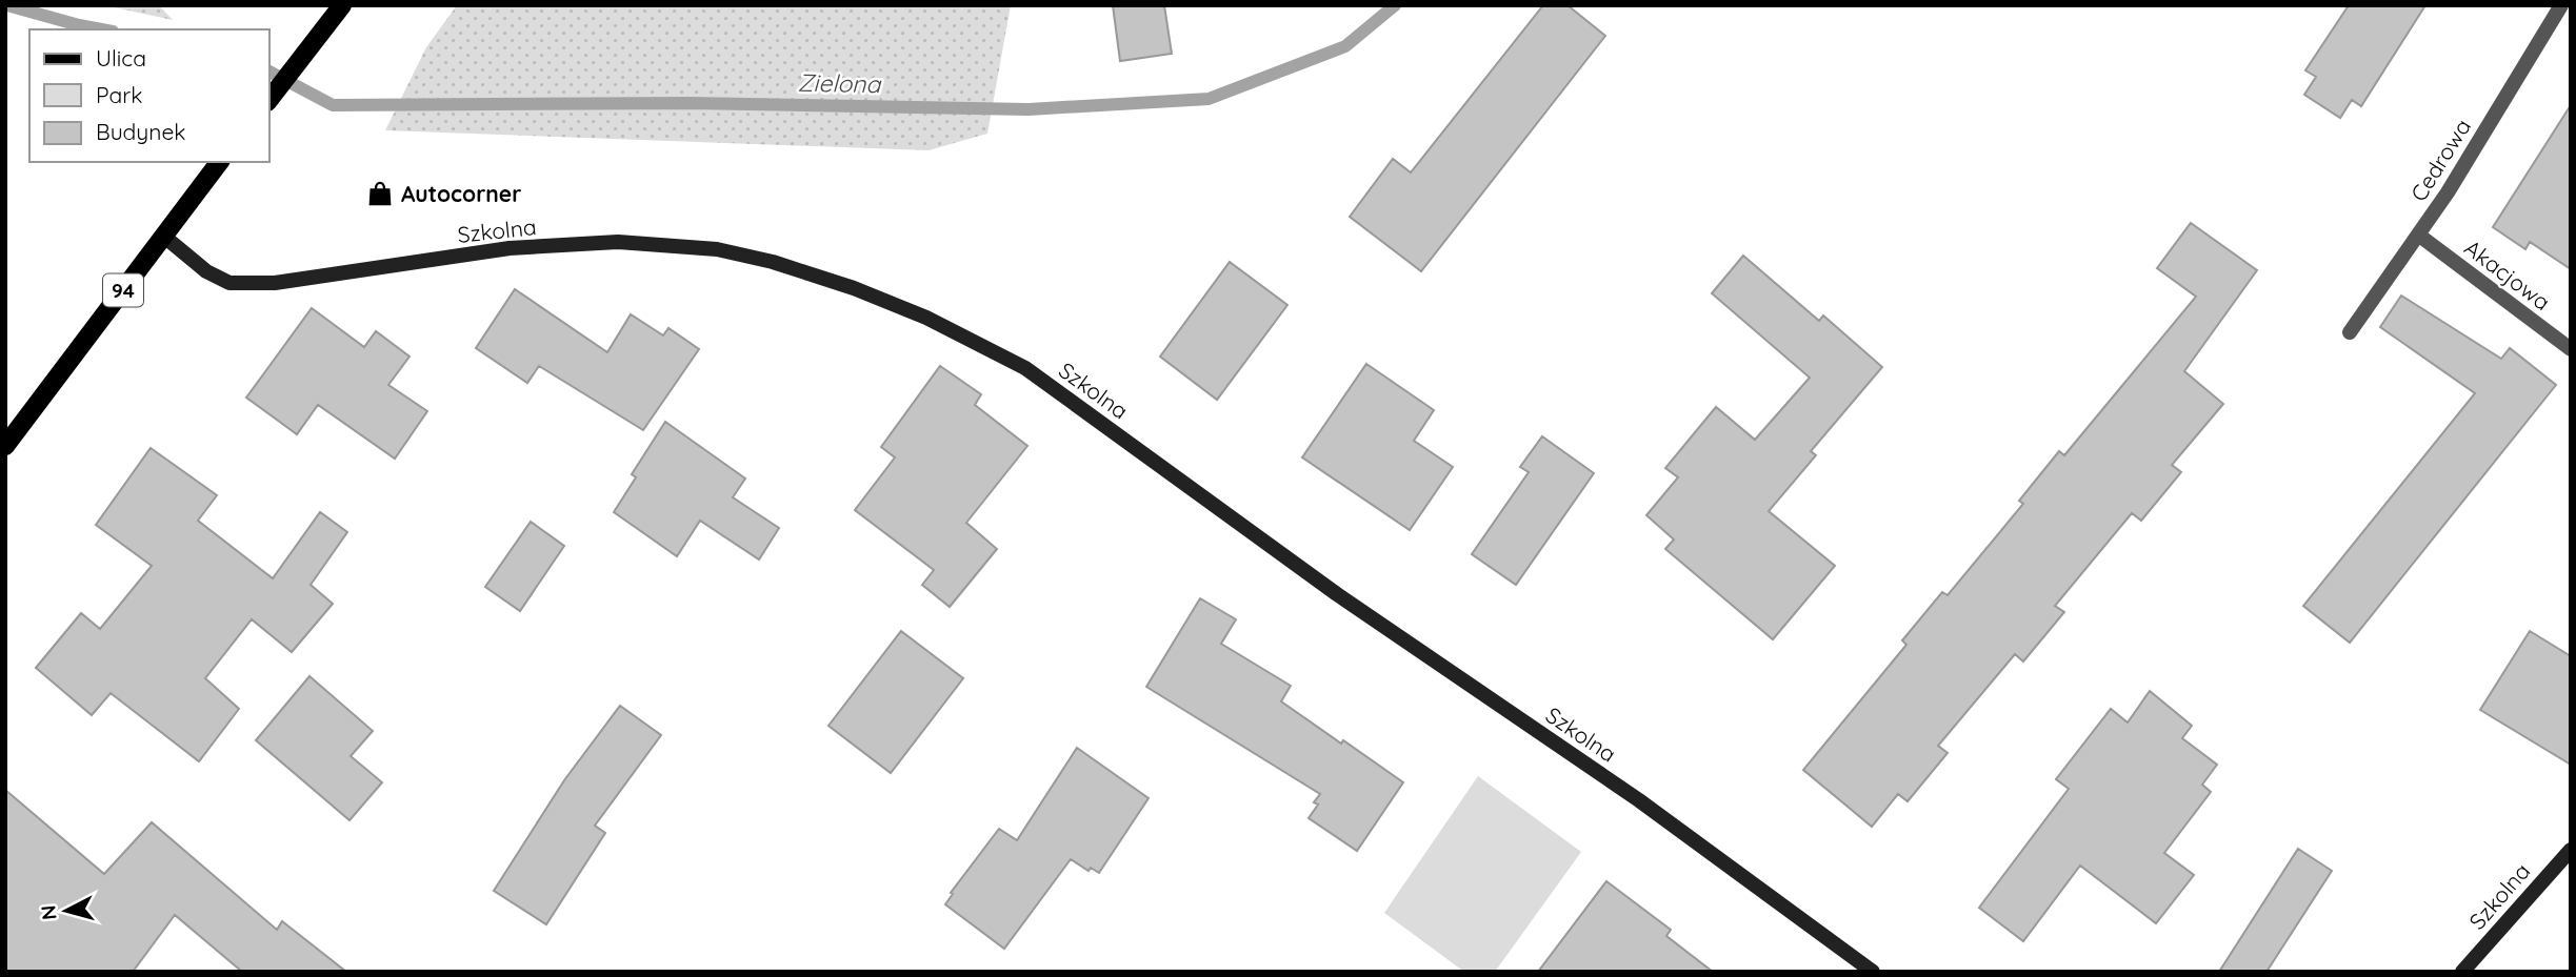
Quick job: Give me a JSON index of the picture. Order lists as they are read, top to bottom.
{
  "streets": {
    "main road": ["94"],
    "street": ["Cedrowa", "Szkolna", "Akacjowa"]
  },
  "crossings": [
    ["Cedrowa", "Akacjowa"],
    ["Szkolna", "94"]
  ],
  "water": ["Zielona"],
  "places": {
    "shop": ["Autocorner"]
  },
  "legend": ["Ulica", "Park", "Budynek"],
  "north": "left"
}
